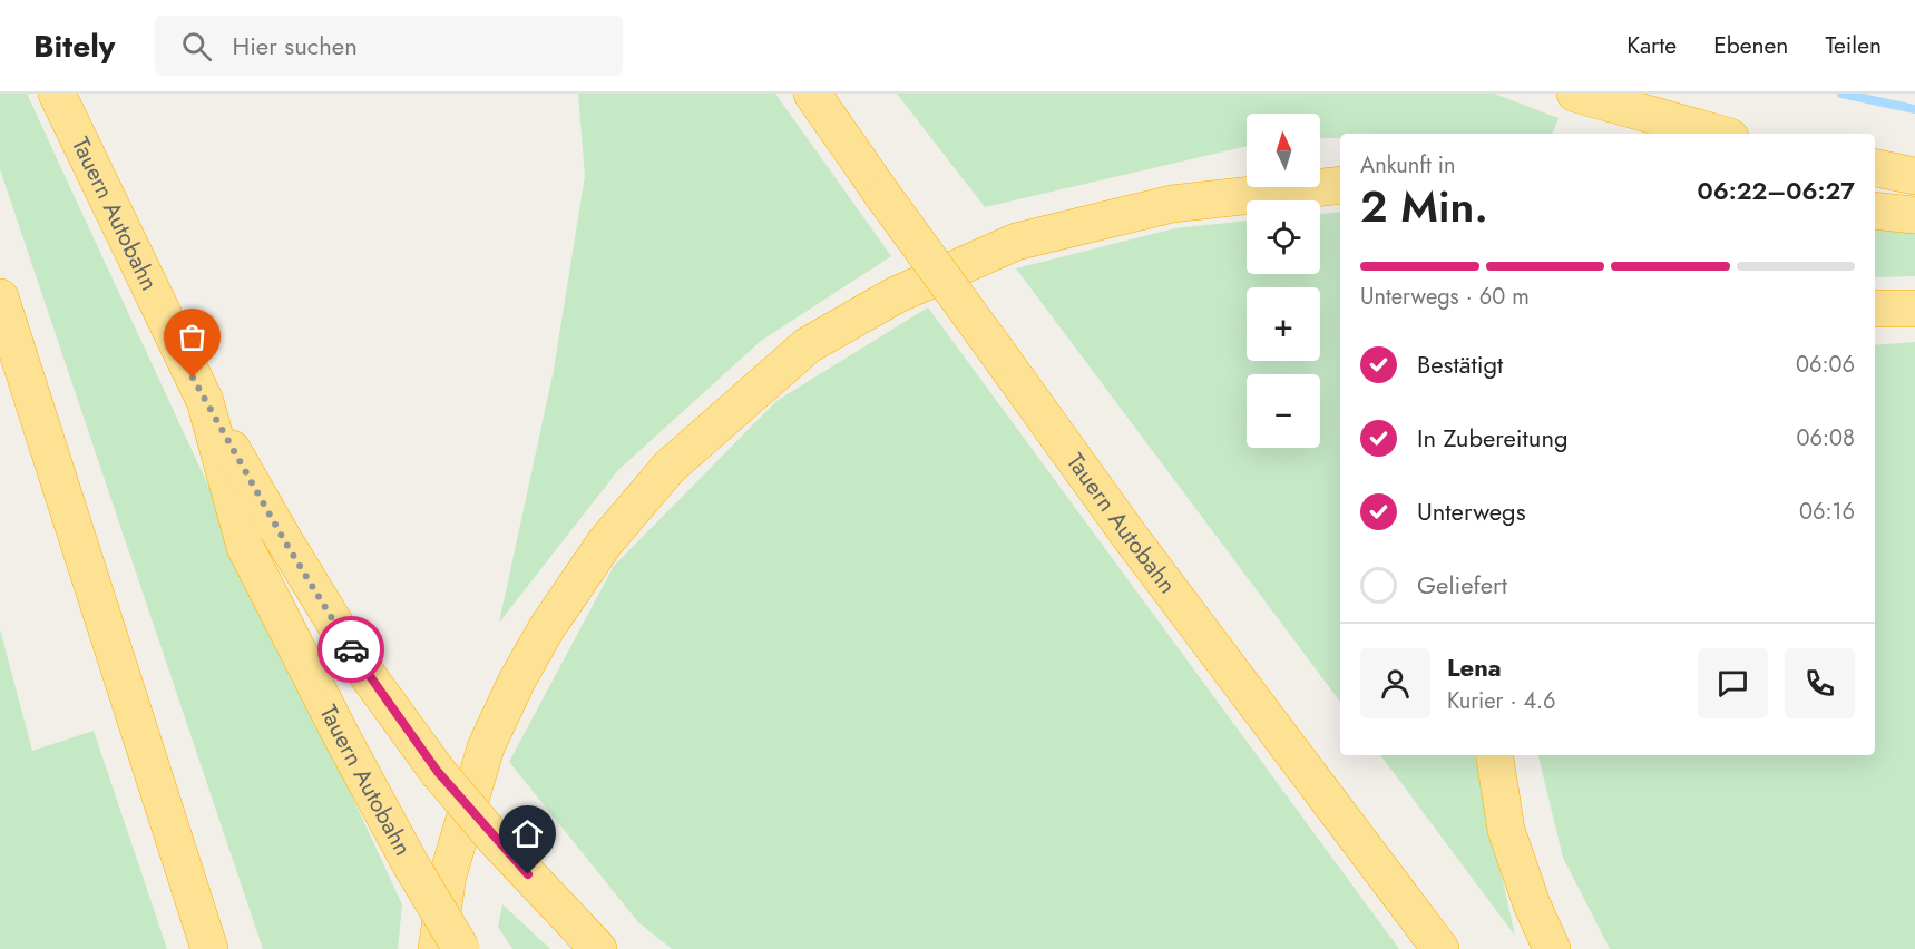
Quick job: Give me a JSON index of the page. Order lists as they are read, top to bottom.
{
  "streets": {
    "highway": ["Tauern Autobahn"]
  },
  "north": "top",
  "page": {
    "header": "Bitely",
    "search": "Hier suchen",
    "nav": ["Karte", "Ebenen", "Teilen"],
    "map_buttons": ["+", "−"],
    "heading": ["2 Min.", "Ankunft in", "06:22–06:27"],
    "panel": ["Lena", "Kurier · 4.6"],
    "bar": "Unterwegs · 60 m",
    "list": [
      ["Bestätigt", "06:06"],
      ["In Zubereitung", "06:08"],
      ["Unterwegs", "06:16"],
      "Geliefert"
    ]
  }
}
